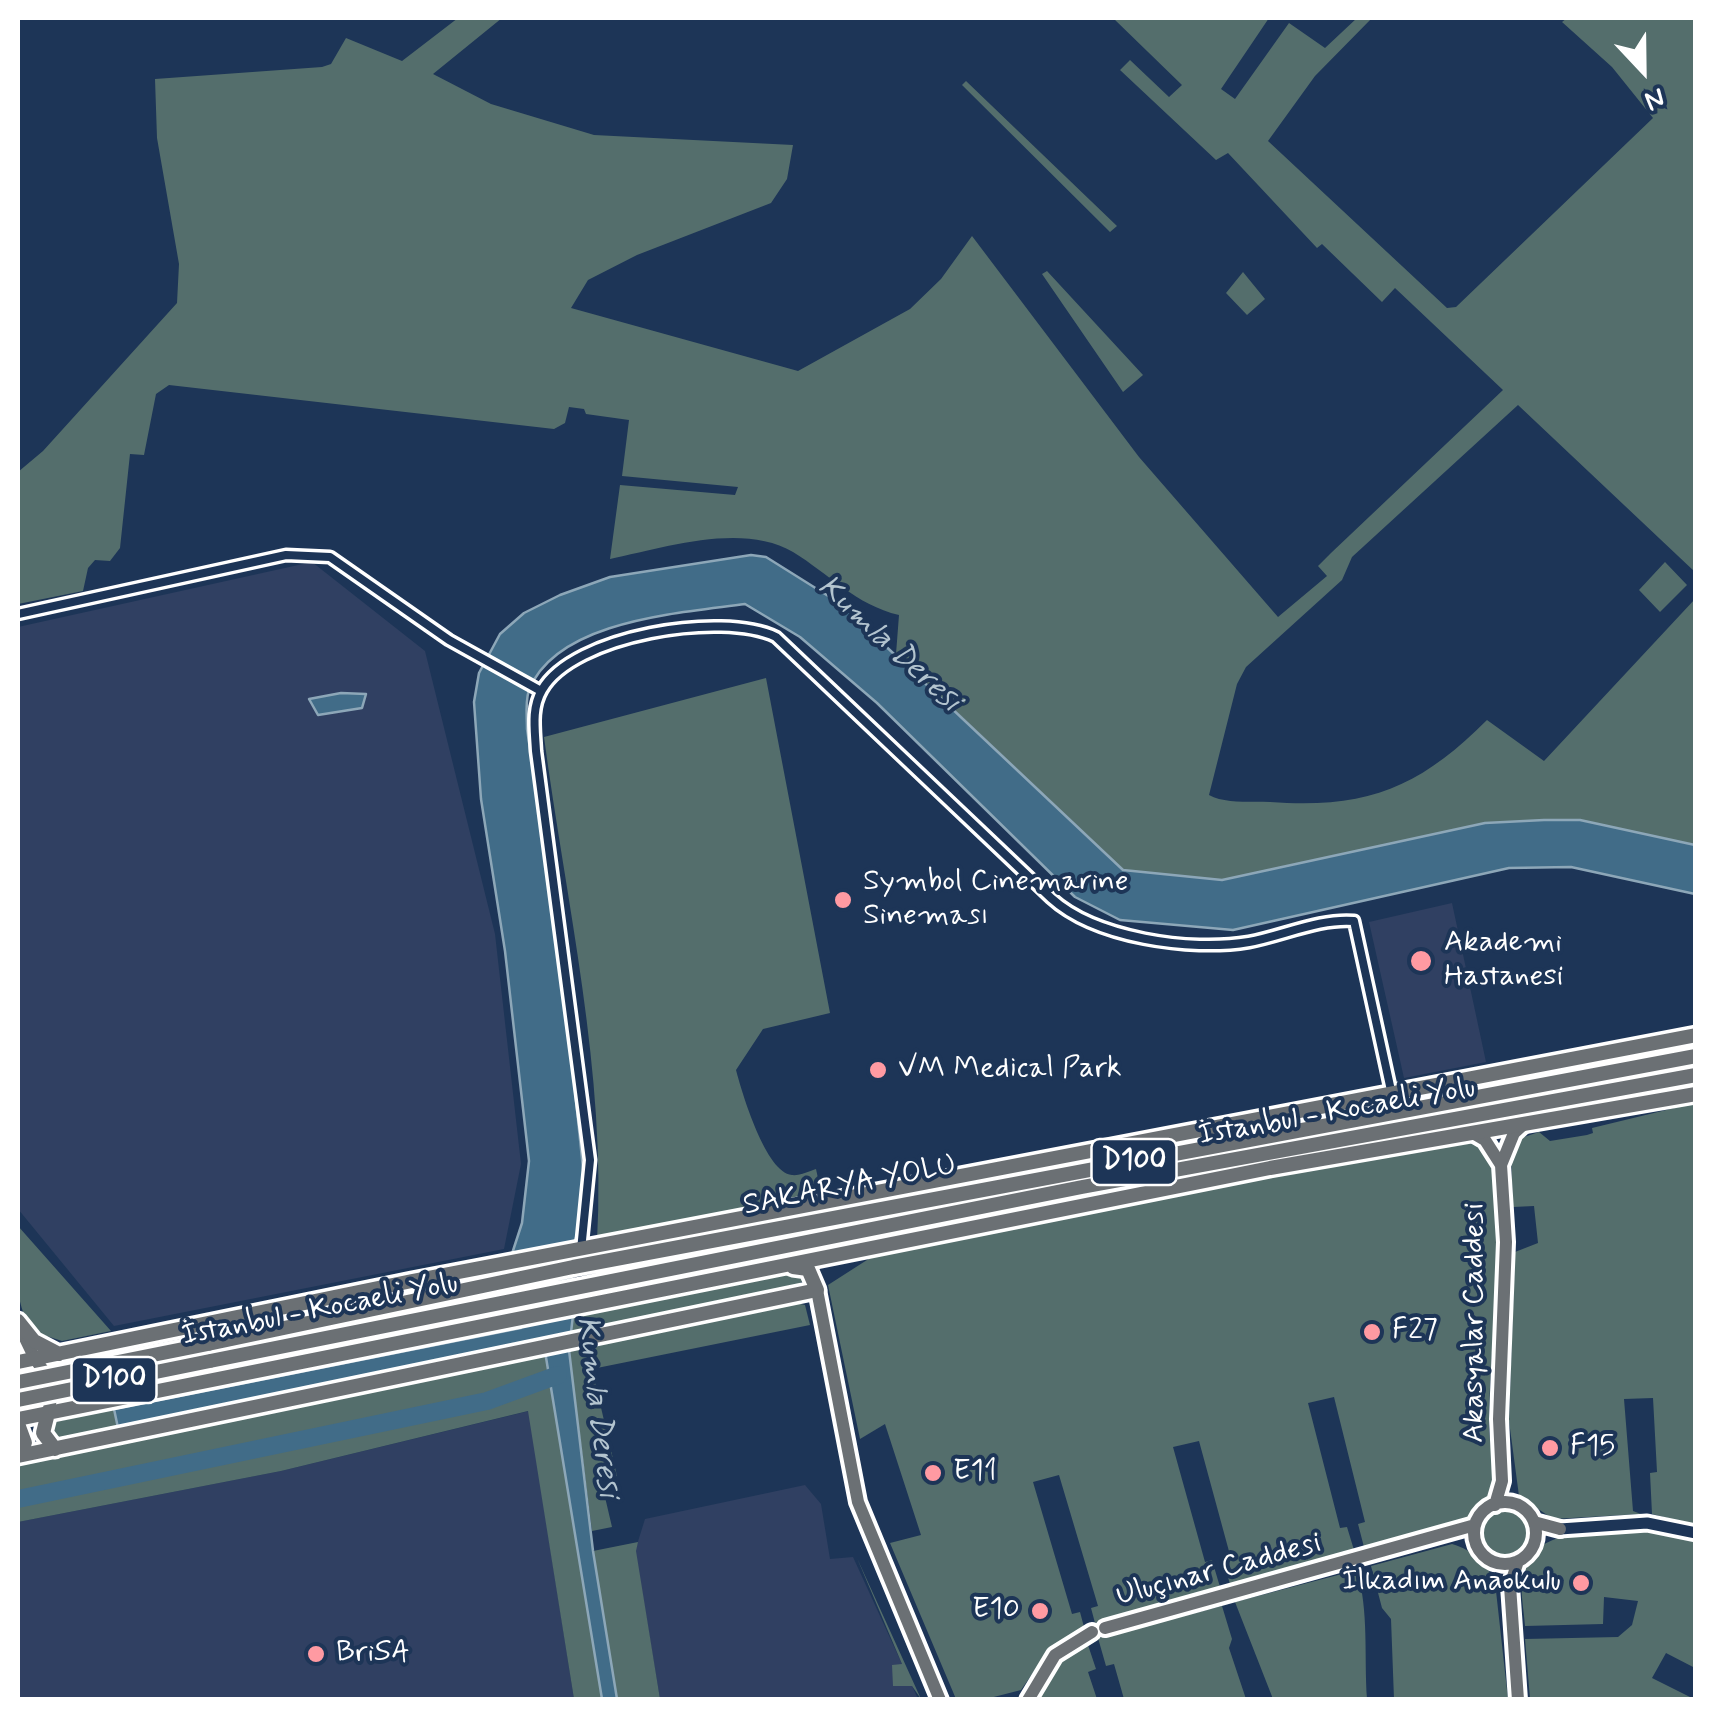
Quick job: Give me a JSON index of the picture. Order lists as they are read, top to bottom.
{
  "streets": {
    "highway": ["İstanbul - Kocaeli Yolu", "D100", "SAKARYA YOLU"],
    "main road": ["Akasyalar Caddesi", "Uluçınar Caddesi"]
  },
  "water": ["Kumla Deresi"],
  "places": [
    "Symbol Cinemarine Sineması",
    "Akademi Hastanesi",
    "VM Medical Park",
    "F27",
    "F15",
    "E11",
    "İlkadım Anaokulu",
    "E10",
    "BriSA"
  ],
  "north": "bottom"
}
